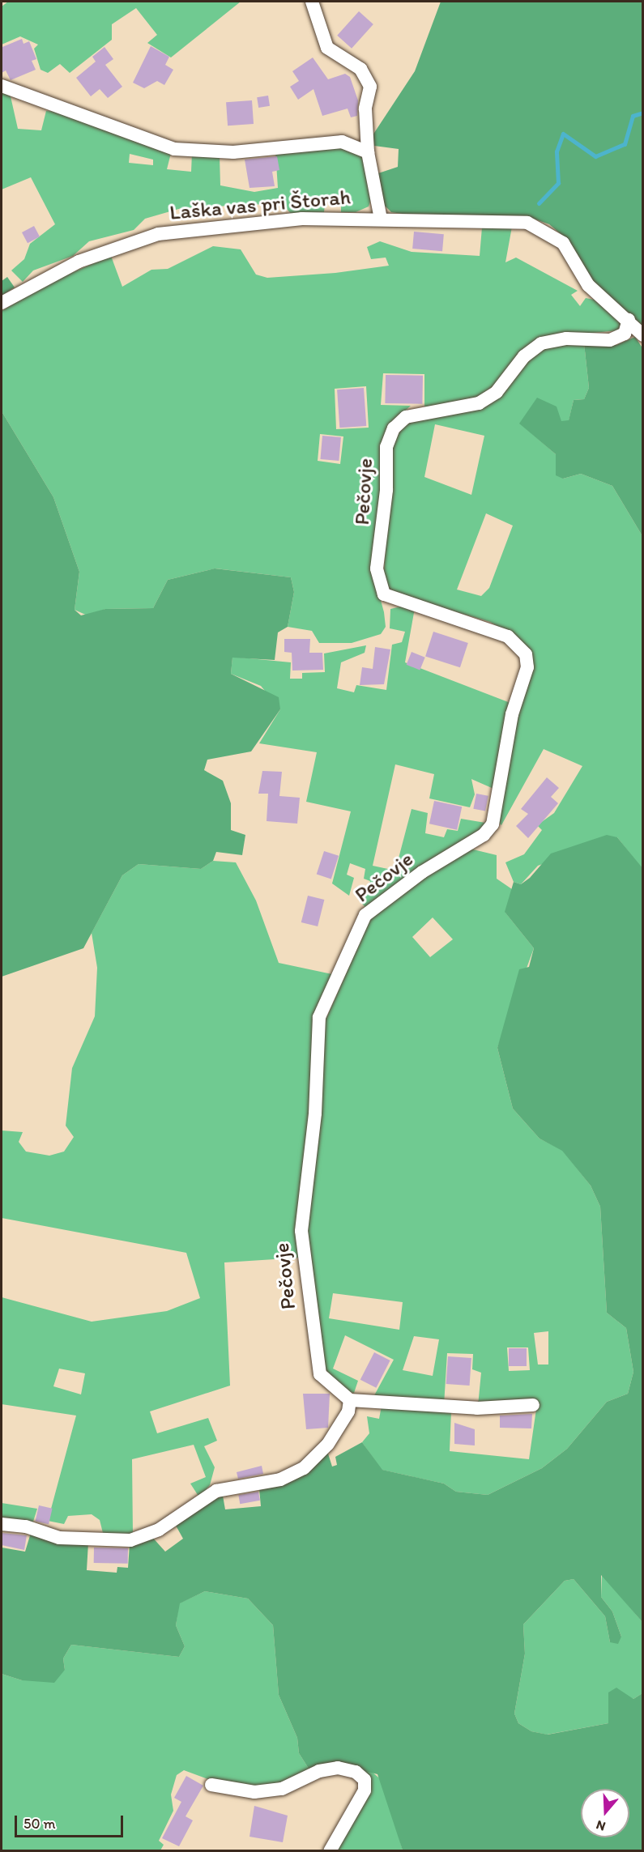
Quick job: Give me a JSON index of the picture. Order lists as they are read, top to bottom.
{
  "streets": {
    "street": ["Laška vas pri Štorah", "Pečovje"]
  },
  "scale_bar": "50 m",
  "north": "bottom"
}
